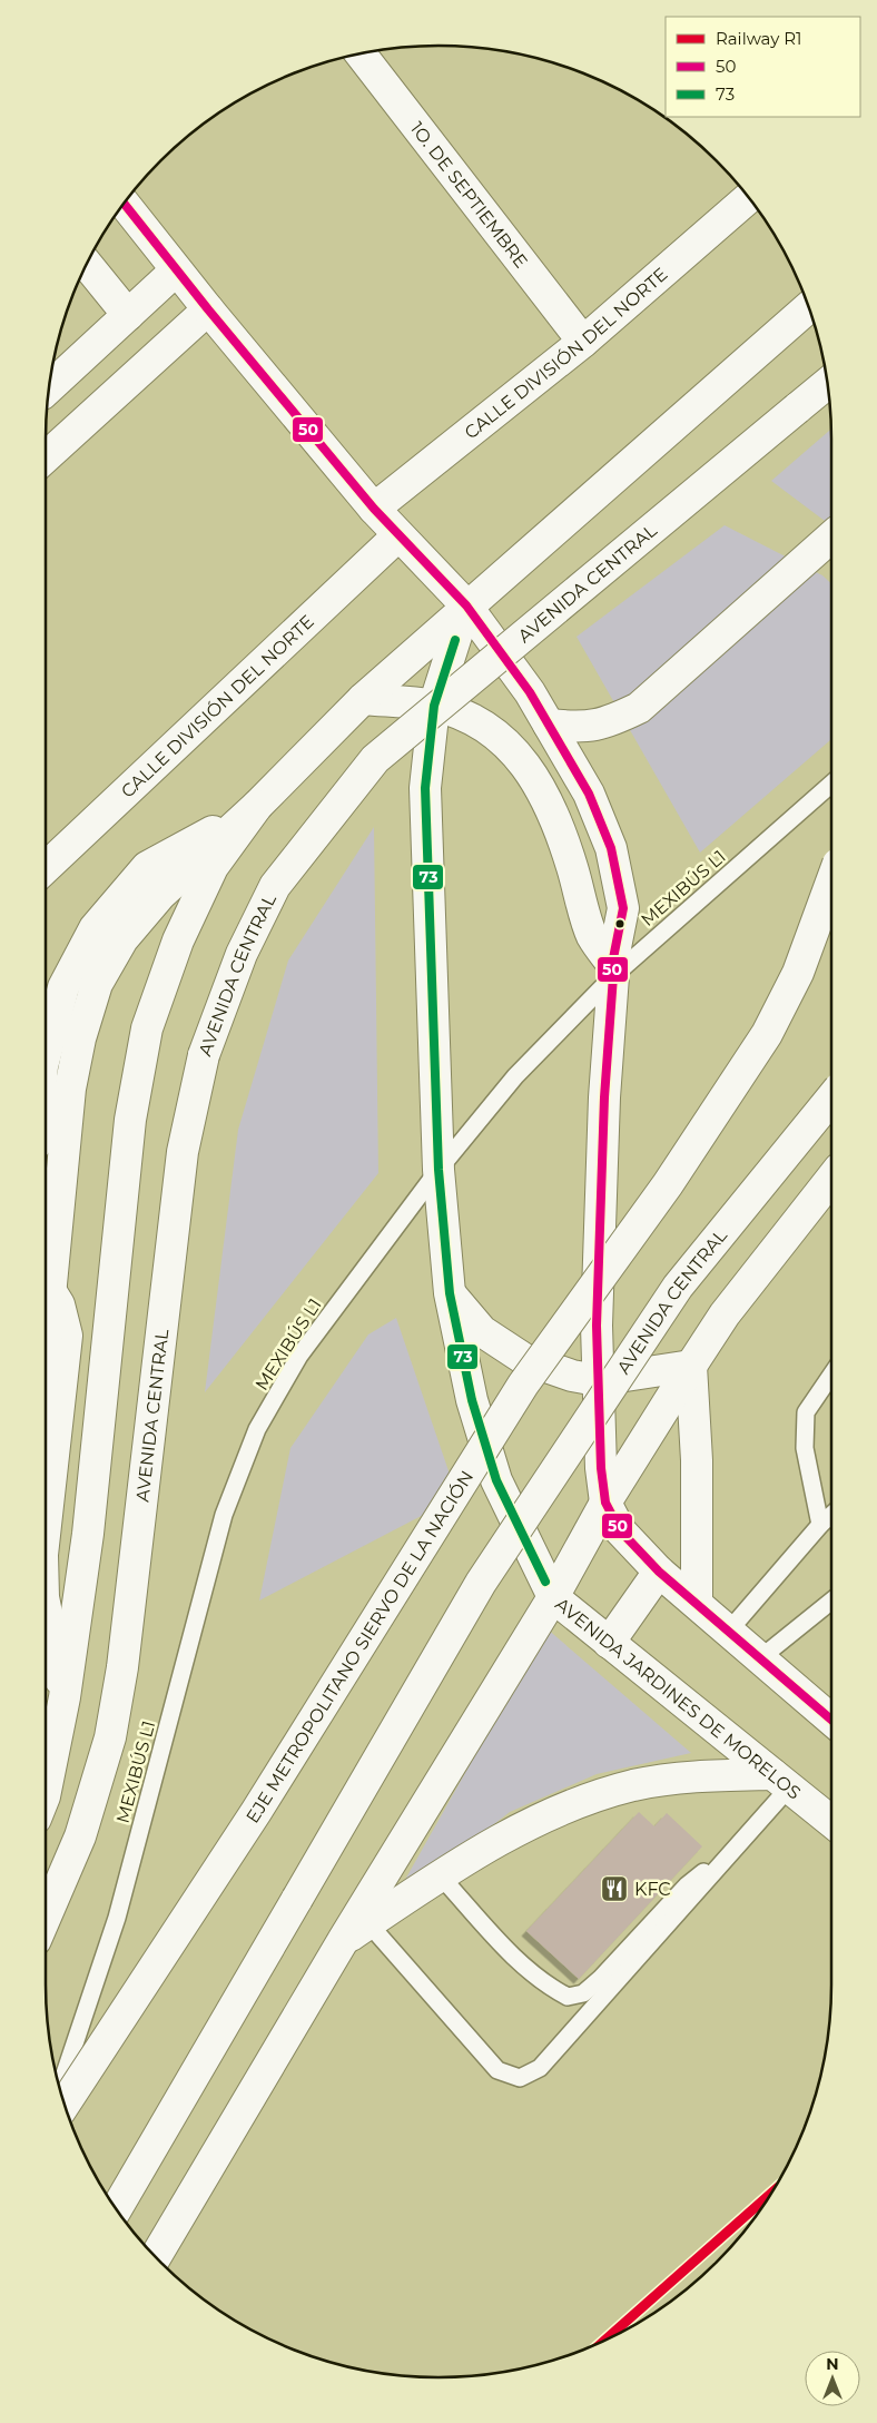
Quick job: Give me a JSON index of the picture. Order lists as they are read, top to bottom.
{
  "streets": {
    "main road": [
      "1O. DE SEPTIEMBRE",
      "CALLE DIVISIÓN DEL NORTE",
      "AVENIDA CENTRAL",
      "EJE METROPOLITANO SIERVO DE LA NACIÓN",
      "AVENIDA JARDINES DE MORELOS"
    ],
    "lane": ["MEXIBÚS L1"]
  },
  "crossings": [
    ["1O. DE SEPTIEMBRE", "CALLE DIVISIÓN DEL NORTE"],
    ["MEXIBÚS L1", "AVENIDA JARDINES DE MORELOS"]
  ],
  "places": {
    "restaurant": ["KFC"]
  },
  "lines": ["transit line 50", "transit line 73", "rail line R1"],
  "legend": ["Railway R1", "50", "73"],
  "north": "top"
}
